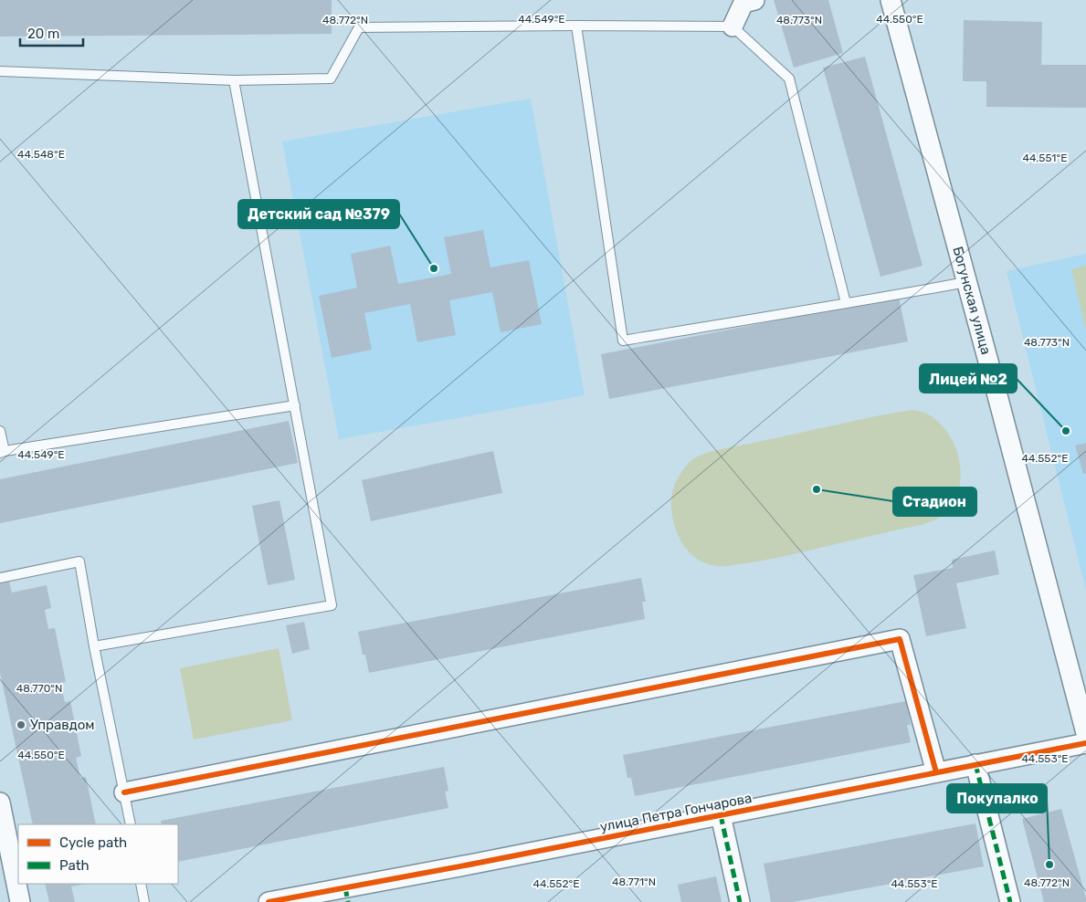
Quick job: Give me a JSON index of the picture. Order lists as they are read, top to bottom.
{
  "streets": {
    "street": ["Богунская улица", "улица Петра Гончарова"]
  },
  "places": [
    "Детский сад №379",
    "Лицей №2",
    "Стадион",
    "Управдом",
    "Покупалко"
  ],
  "legend": ["Cycle path", "Path"],
  "scale_bar": "20 m",
  "coordinates": [
    "44.549°E",
    "44.550°E",
    "48.772°N",
    "48.773°N",
    "44.548°E",
    "44.551°E",
    "44.552°E",
    "48.770°N",
    "44.553°E",
    "48.771°N"
  ]
}
